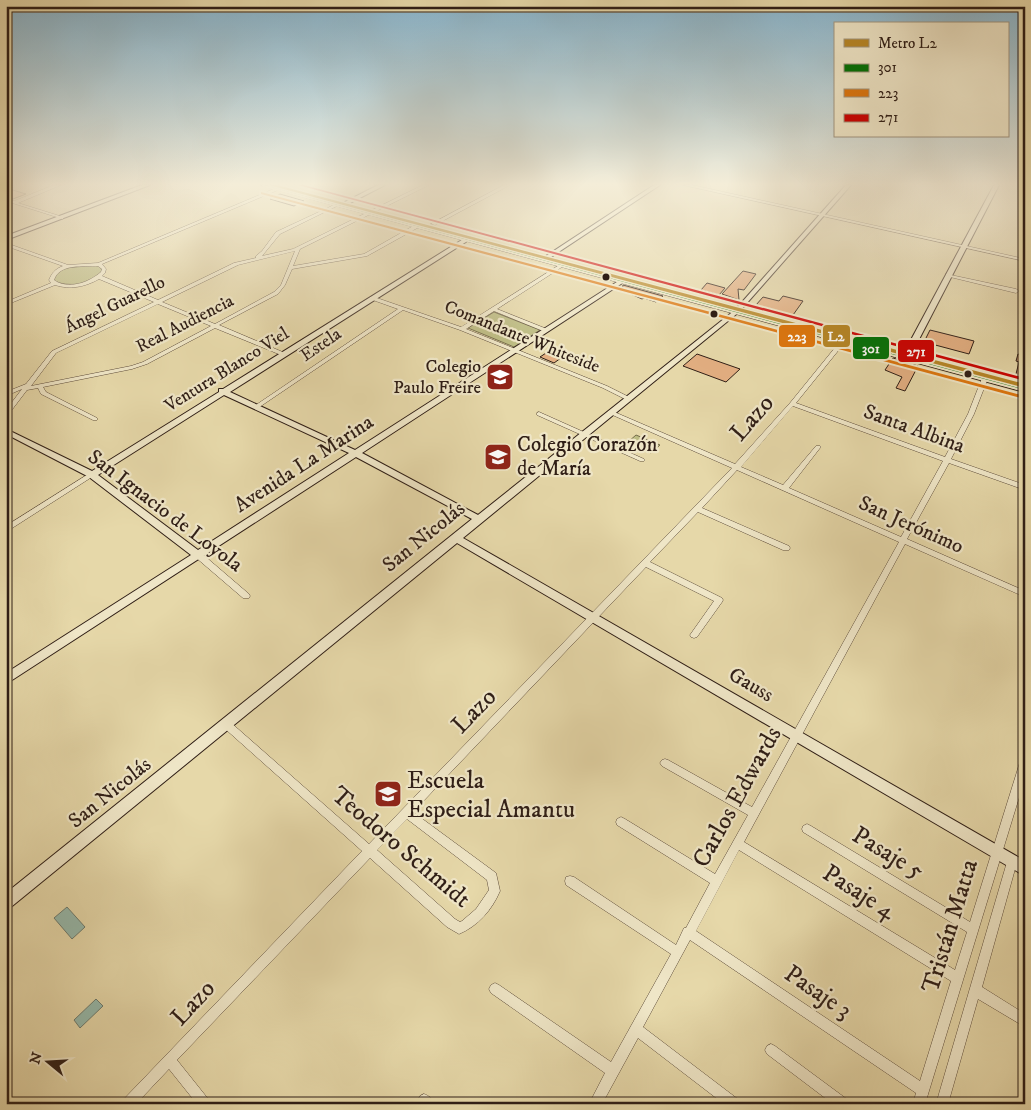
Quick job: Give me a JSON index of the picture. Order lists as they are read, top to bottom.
{
  "streets": {
    "street": [
      "Ángel Guarello",
      "Real Audiencia",
      "Comandante Whiteside",
      "Estela",
      "Ventura Blanco Viel",
      "Lazo",
      "Santa Albina",
      "Avenida La Marina",
      "San Ignacio de Loyola",
      "San Jerónimo",
      "San Nicolás",
      "Gauss",
      "Carlos Edwards",
      "Teodoro Schmidt",
      "Pasaje 5",
      "Pasaje 4",
      "Tristán Matta",
      "Pasaje 3"
    ]
  },
  "crossings": [
    ["Ángel Guarello", "Real Audiencia"],
    ["Comandante Whiteside", "Estela"],
    ["Comandante Whiteside", "Ventura Blanco Viel"],
    ["Comandante Whiteside", "Avenida La Marina"],
    ["Comandante Whiteside", "San Nicolás"],
    ["Ventura Blanco Viel", "San Ignacio de Loyola"],
    ["Lazo", "Santa Albina"],
    ["Lazo", "San Jerónimo"],
    ["Lazo", "Gauss"],
    ["Lazo", "Teodoro Schmidt"],
    ["Santa Albina", "Carlos Edwards"],
    ["Avenida La Marina", "San Ignacio de Loyola"],
    ["San Jerónimo", "San Nicolás"],
    ["San Jerónimo", "Carlos Edwards"],
    ["San Nicolás", "Gauss"],
    ["San Nicolás", "Teodoro Schmidt"],
    ["Gauss", "Carlos Edwards"],
    ["Gauss", "Tristán Matta"],
    ["Carlos Edwards", "Pasaje 4"],
    ["Carlos Edwards", "Pasaje 3"],
    ["Pasaje 5", "Tristán Matta"],
    ["Pasaje 4", "Tristán Matta"],
    ["Tristán Matta", "Pasaje 3"]
  ],
  "places": {
    "school or university": ["Colegio Paulo Freire", "Colegio Corazón de María", "Escuela Especial Amantu"]
  },
  "lines": [
    "metro line L2",
    "transit line 301",
    "transit line 223",
    "transit line 271"
  ],
  "legend": [
    "Metro L2",
    "301",
    "223",
    "271"
  ],
  "north": "left"
}
